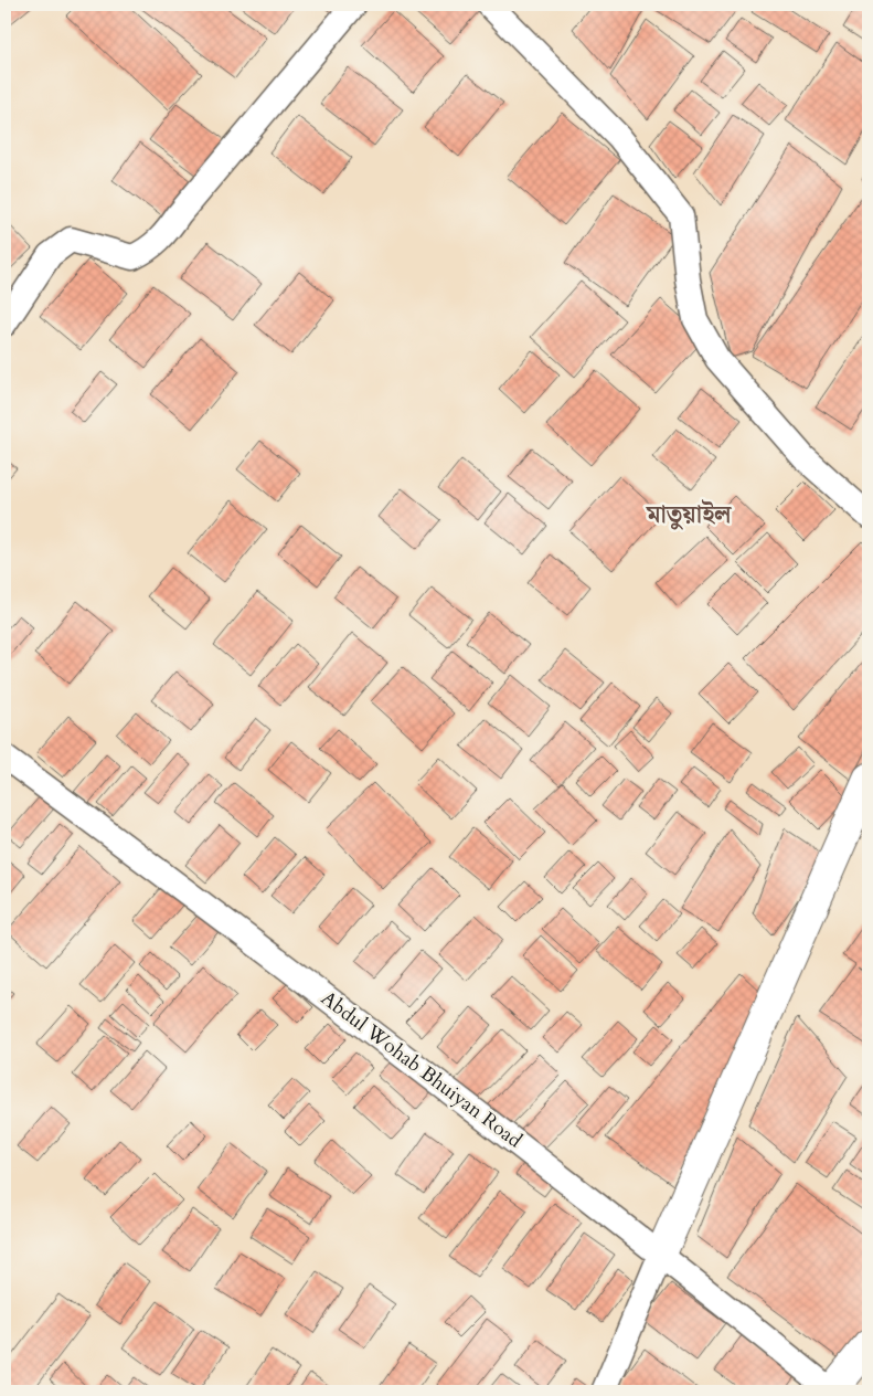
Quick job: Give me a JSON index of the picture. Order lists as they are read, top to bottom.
{
  "streets": {
    "street": ["Abdul Wohab Bhuiyan Road"]
  },
  "districts": ["মাতুয়াইল"]
}
